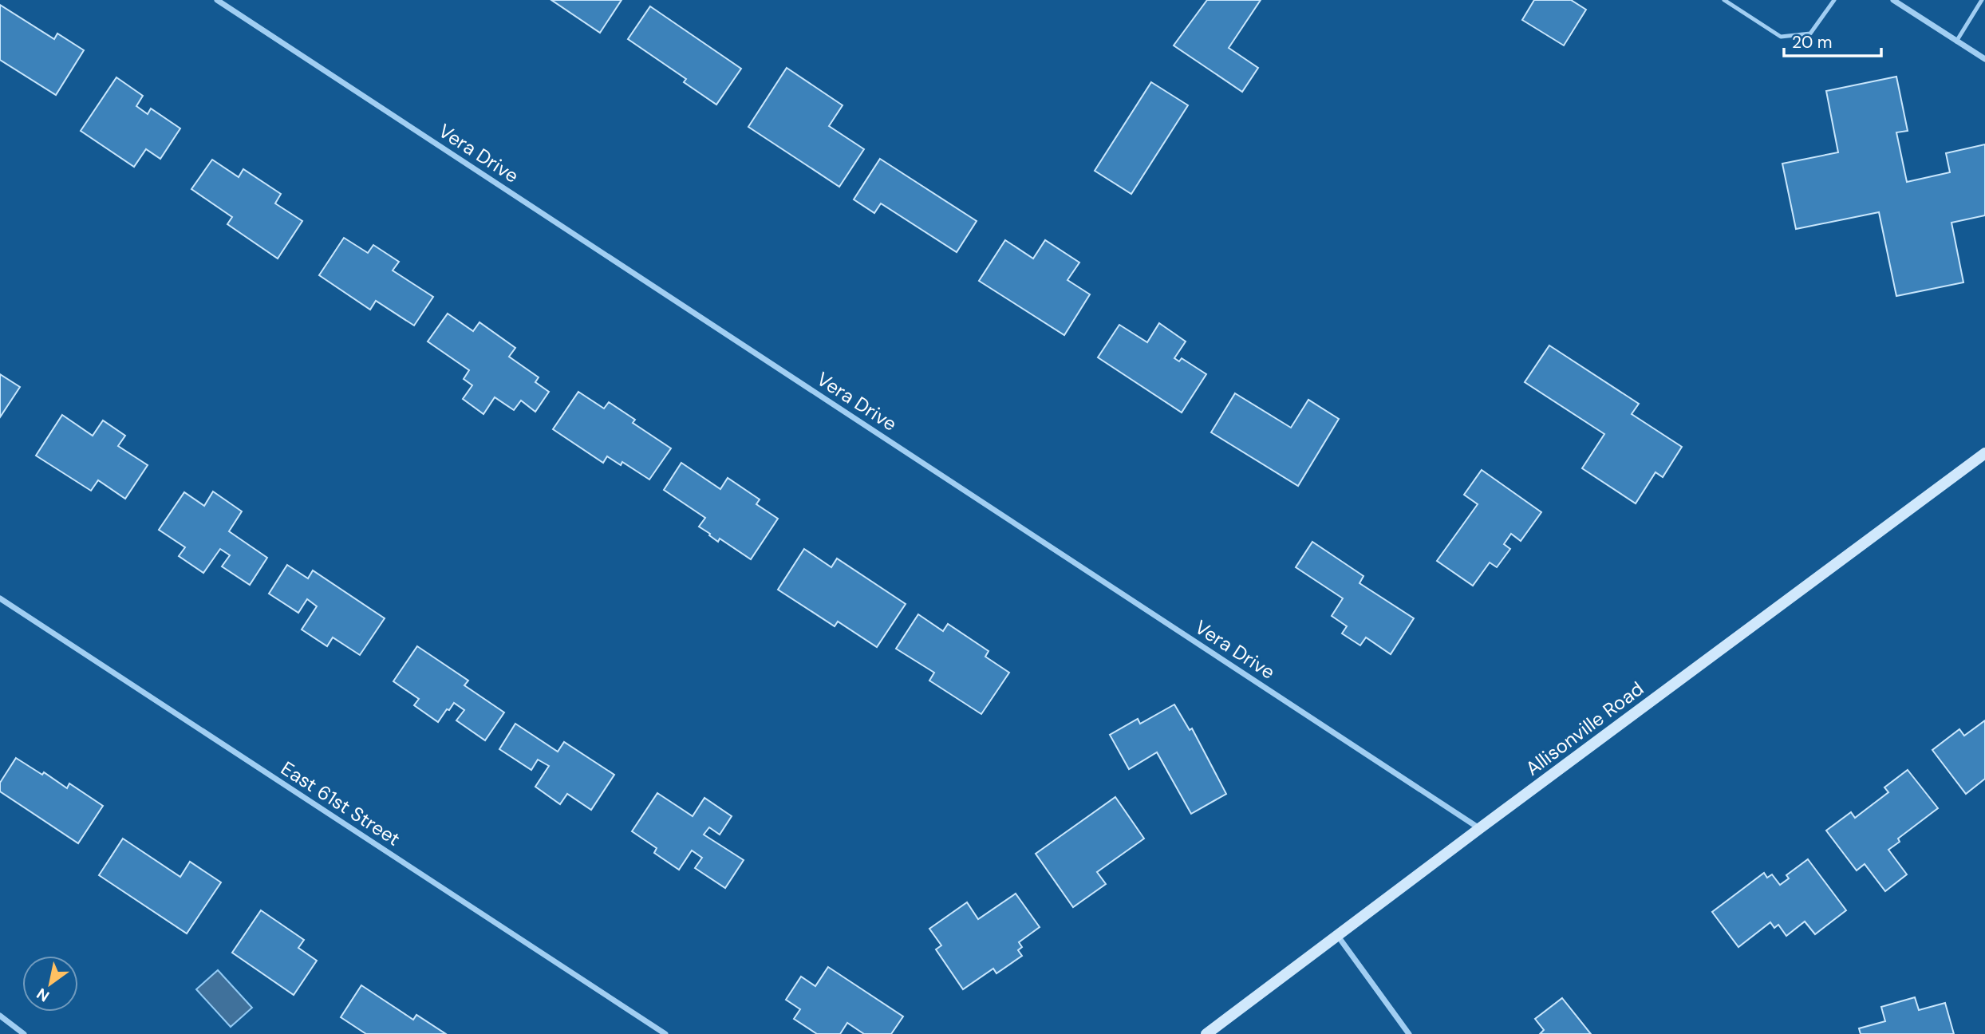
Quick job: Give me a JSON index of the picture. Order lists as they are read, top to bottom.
{
  "streets": {
    "main road": ["Allisonville Road"],
    "street": ["Vera Drive", "East 61st Street"]
  },
  "crossings": [
    ["Vera Drive", "Allisonville Road"]
  ],
  "scale_bar": "20 m",
  "north": "bottom left"
}
